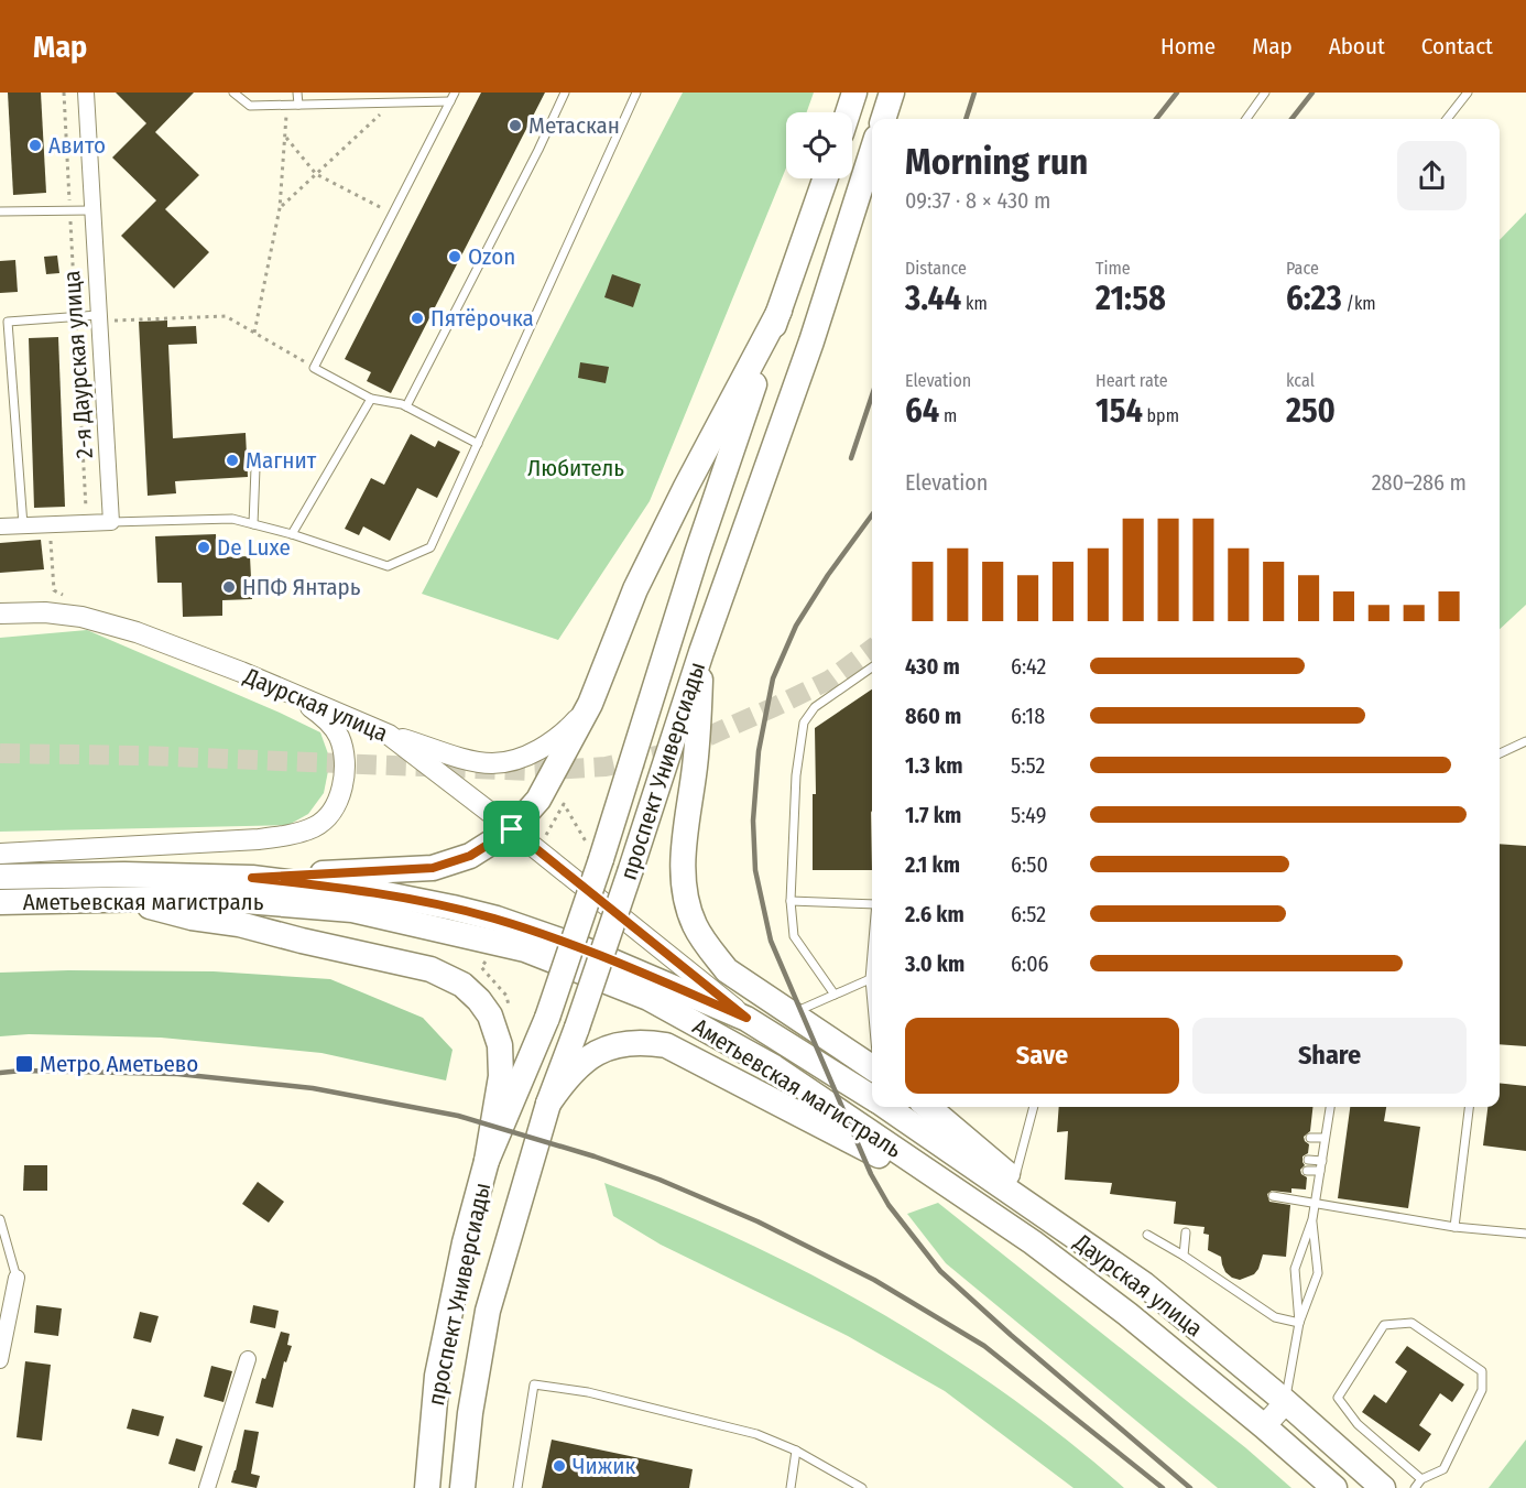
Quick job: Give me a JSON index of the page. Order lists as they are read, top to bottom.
{
  "streets": {
    "main road": ["Даурская улица", "проспект Универсиады", "Аметьевская магистраль"],
    "street": ["2-я Даурская улица"]
  },
  "crossings": [
    ["Даурская улица", "Аметьевская магистраль"]
  ],
  "parks": ["Любитель"],
  "places": {
    "other": [
      "Метаскан",
      "Авито",
      "Ozon",
      "Пятёрочка",
      "Магнит",
      "De Luxe",
      "НПФ Янтарь",
      "Чижик"
    ],
    "transit": ["Метро Аметьево"]
  },
  "page": {
    "header": "Map",
    "nav": [
      "Home",
      "Map",
      "About",
      "Contact"
    ],
    "heading": ["Morning run", "09:37 · 8 × 430 m"],
    "stats": [
      ["Distance", "3.44 km"],
      ["Time", "21:58"],
      ["Pace", "6:23 /km"],
      ["Elevation", "64 m"],
      ["Heart rate", "154 bpm"],
      ["kcal", "250"]
    ],
    "chart": ["Elevation", "280–286 m"],
    "list": [
      {
        "name": "430 m",
        "note": "6:42"
      },
      {
        "name": "860 m",
        "note": "6:18"
      },
      {
        "name": "1.3 km",
        "note": "5:52"
      },
      {
        "name": "1.7 km",
        "note": "5:49"
      },
      {
        "name": "2.1 km",
        "note": "6:50"
      },
      {
        "name": "2.6 km",
        "note": "6:52"
      },
      {
        "name": "3.0 km",
        "note": "6:06"
      }
    ],
    "buttons": ["Save", "Share"]
  }
}
